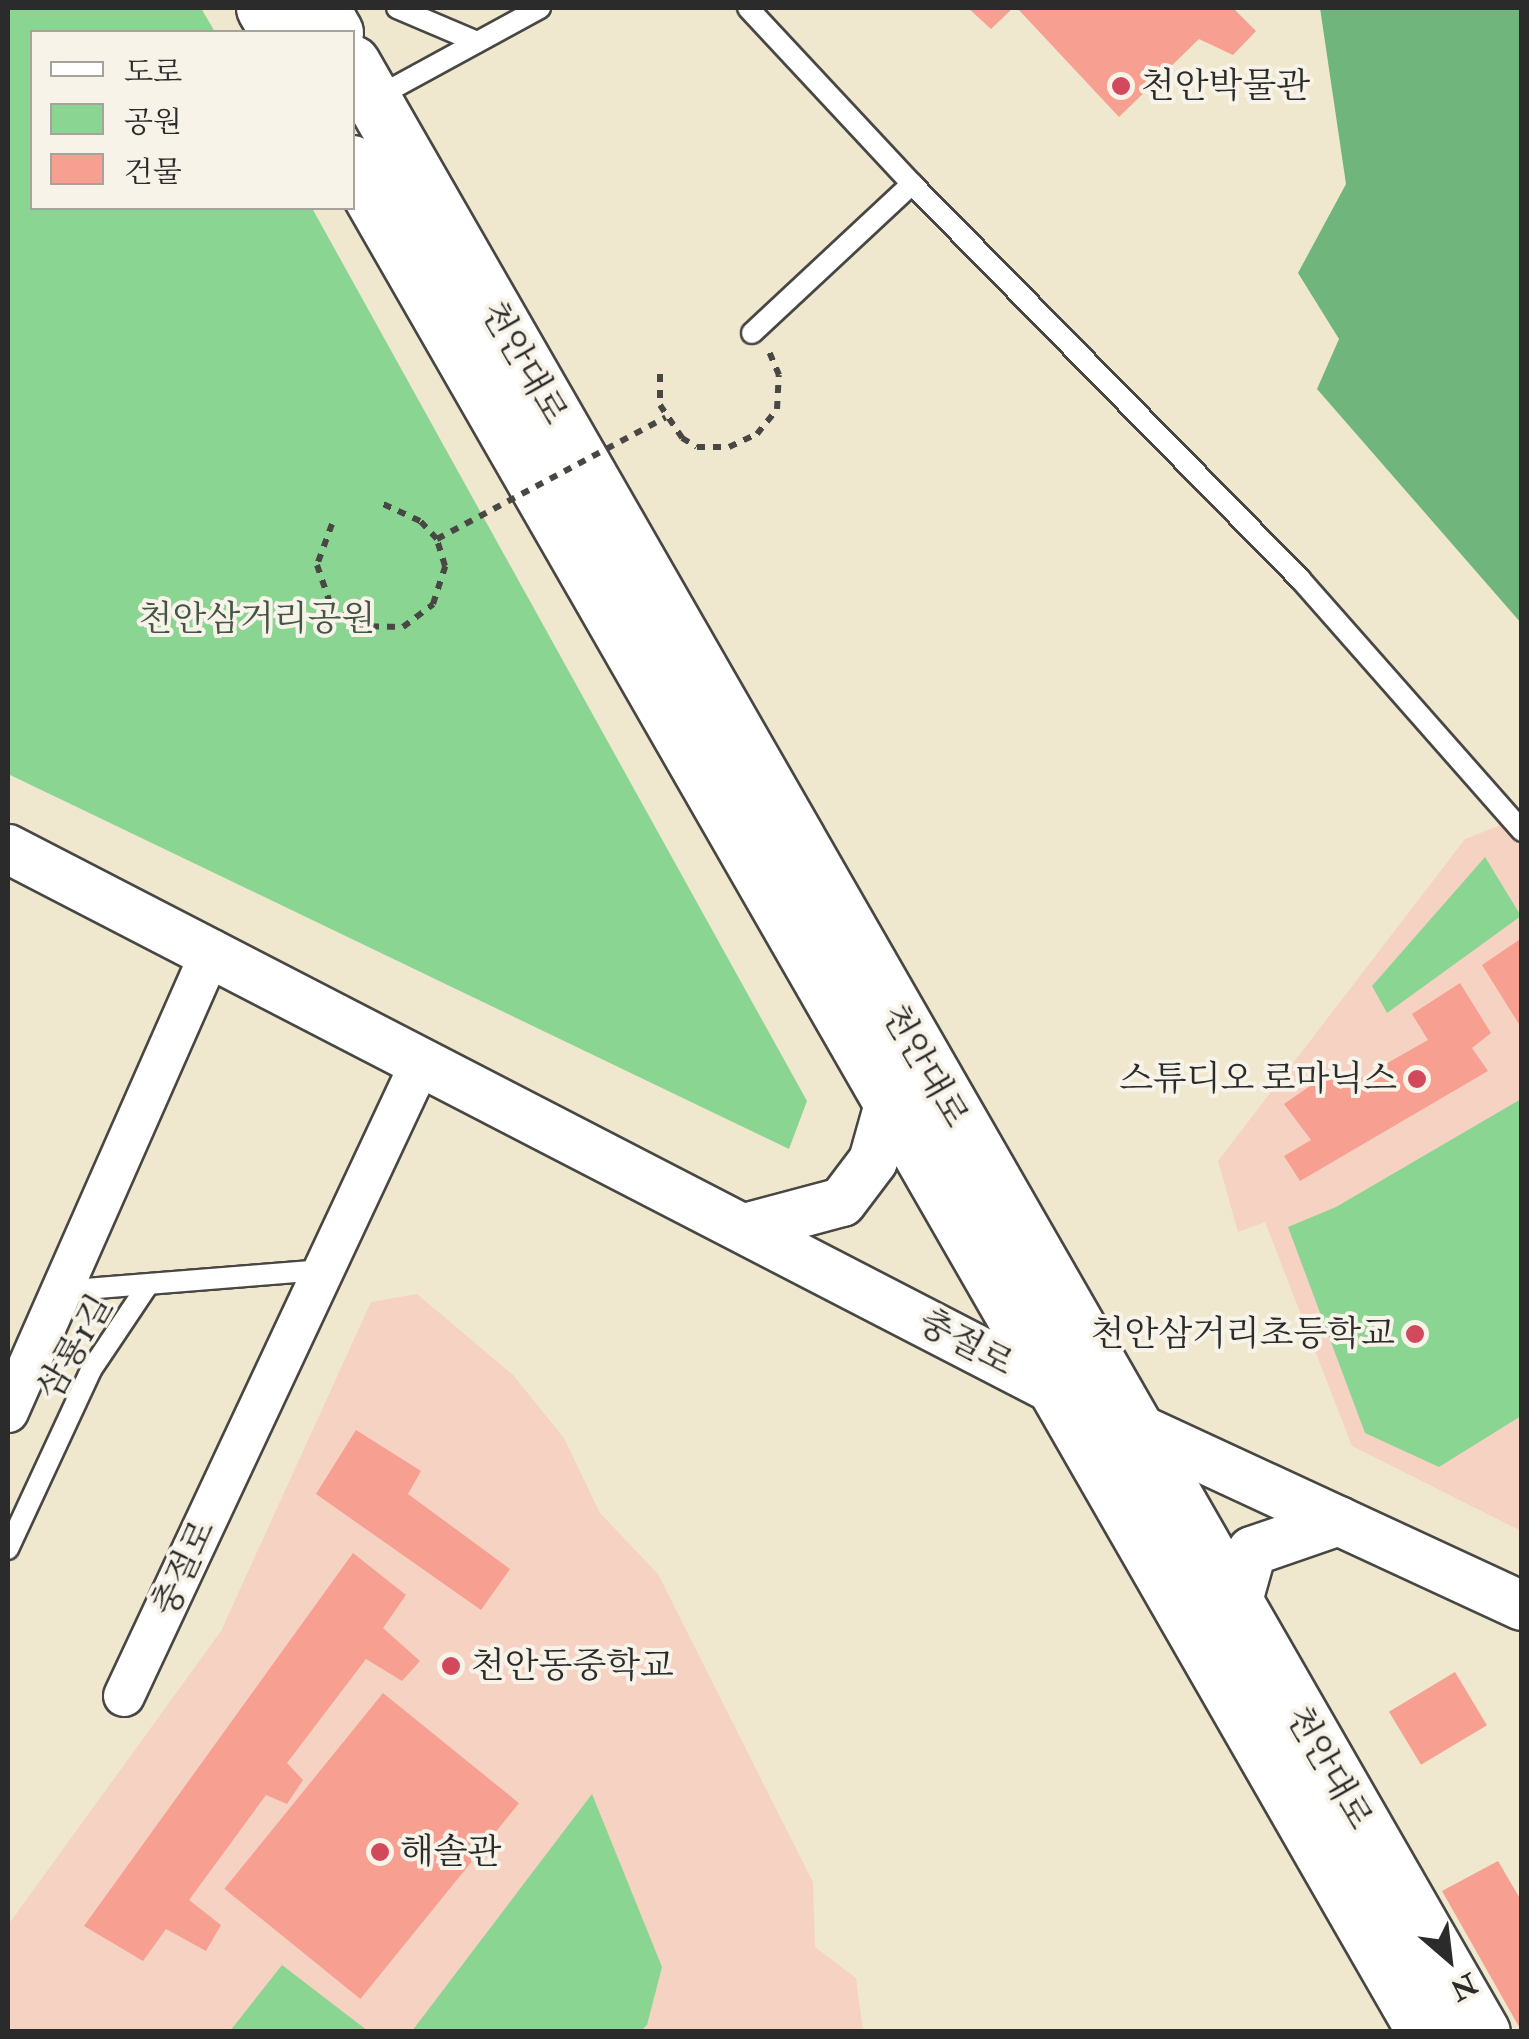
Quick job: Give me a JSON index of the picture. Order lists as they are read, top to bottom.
{
  "streets": {
    "main road": ["천안대로"],
    "street": ["충절로"],
    "lane": ["삼룡1길"]
  },
  "crossings": [
    ["천안대로", "충절로"],
    ["충절로", "삼룡1길"]
  ],
  "parks": ["천안삼거리공원"],
  "places": [
    "천안박물관",
    "스튜디오 로마닉스",
    "천안삼거리초등학교",
    "천안동중학교",
    "해솔관"
  ],
  "legend": ["도로", "공원", "건물"],
  "north": "bottom right"
}
